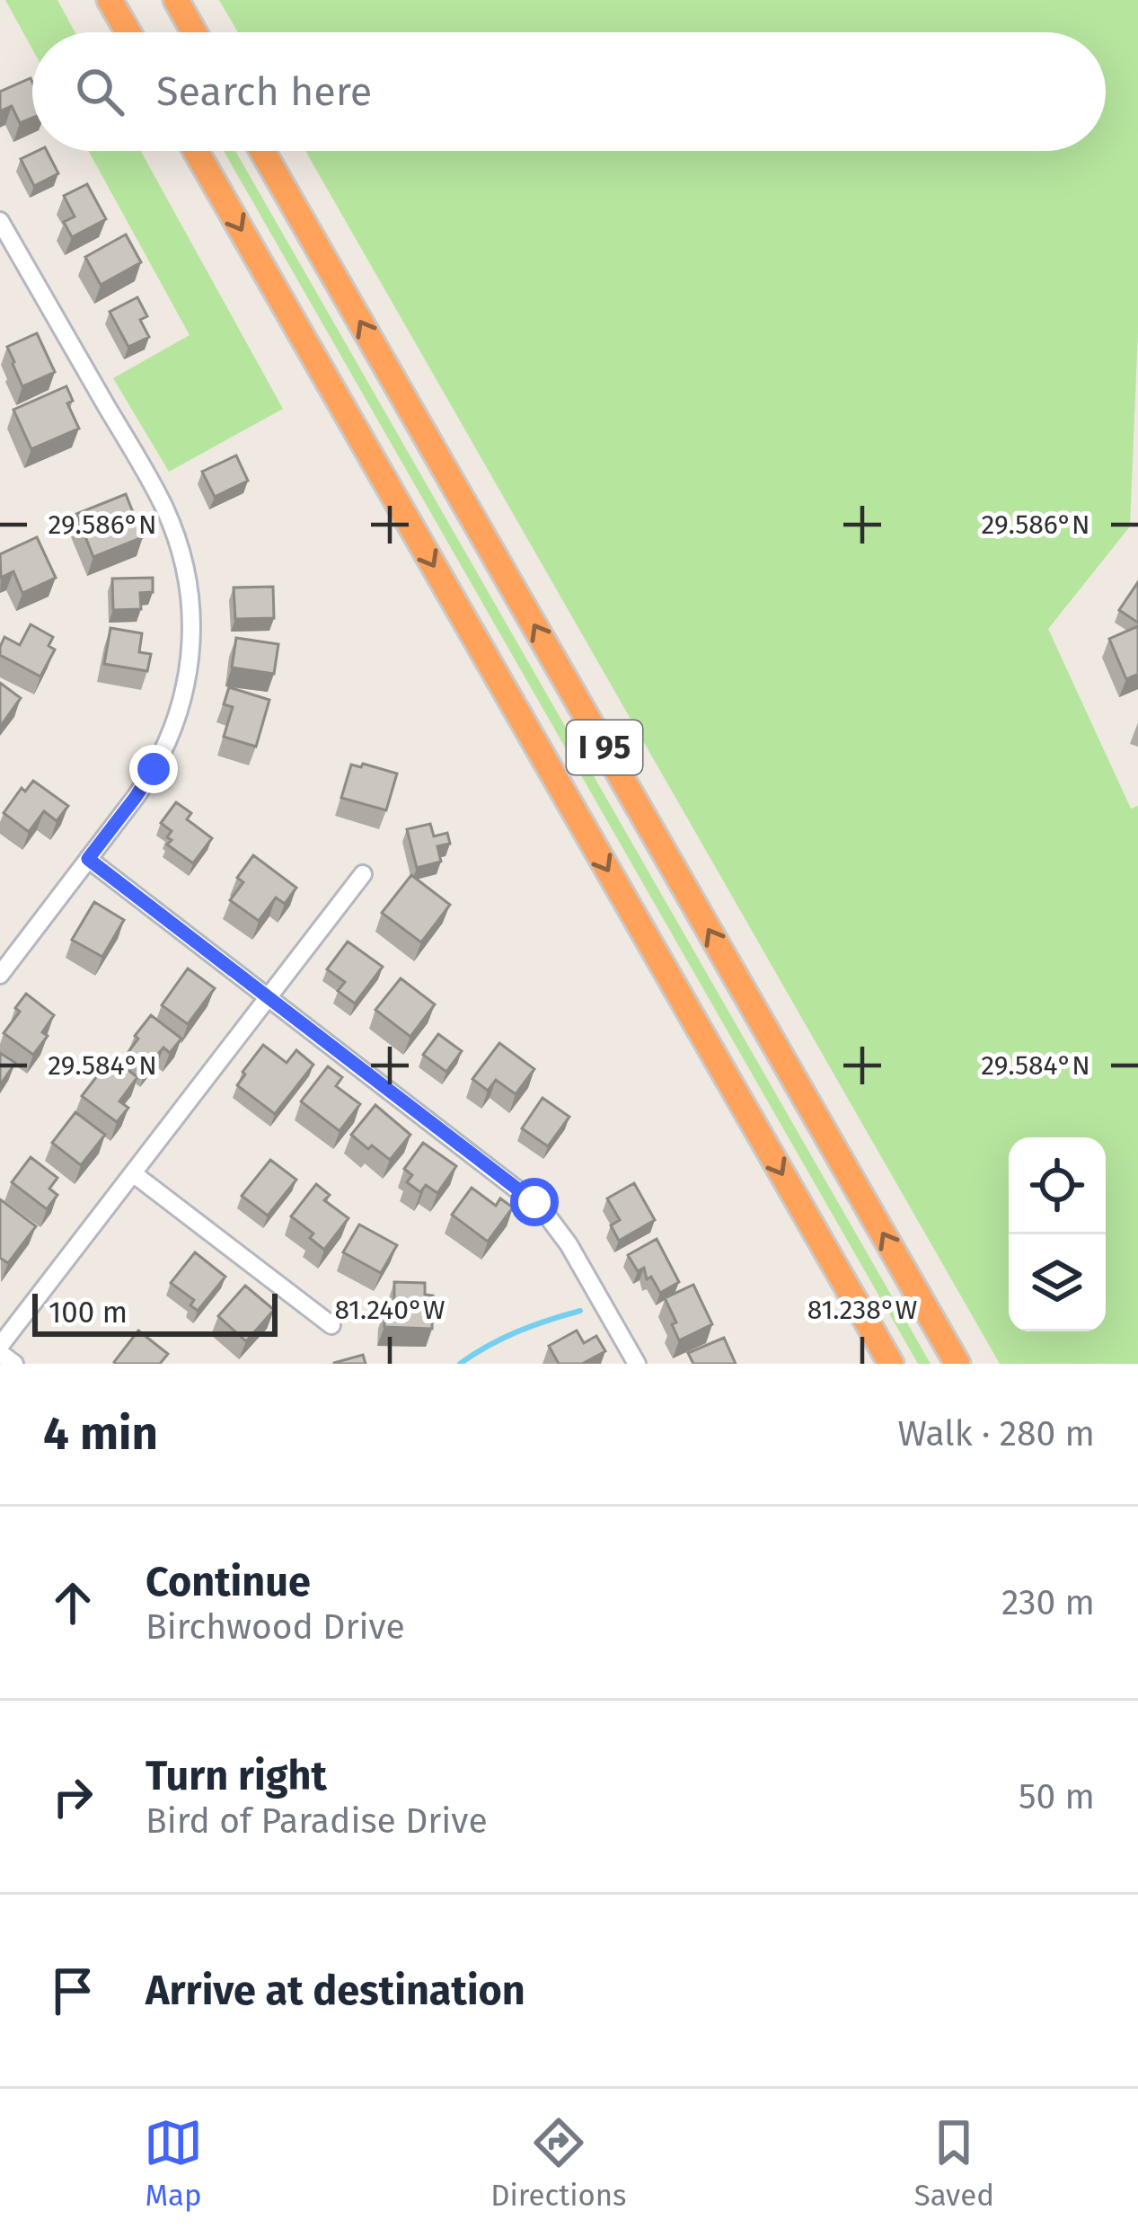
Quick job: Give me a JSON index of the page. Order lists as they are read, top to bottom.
{
  "streets": {
    "highway": ["I 95"]
  },
  "scale_bar": "100 m",
  "page": {
    "search": "Search here",
    "scale": "100 m",
    "heading": ["4 min", "Walk · 280 m"],
    "list": [
      ["Continue", "Birchwood Drive", "230 m"],
      ["Turn right", "Bird of Paradise Drive", "50 m"],
      "Arrive at destination"
    ],
    "nav": ["Map", "Directions", "Saved"]
  },
  "coordinates": [
    "29.586°N",
    "29.584°N",
    "81.240°W",
    "81.238°W"
  ]
}
